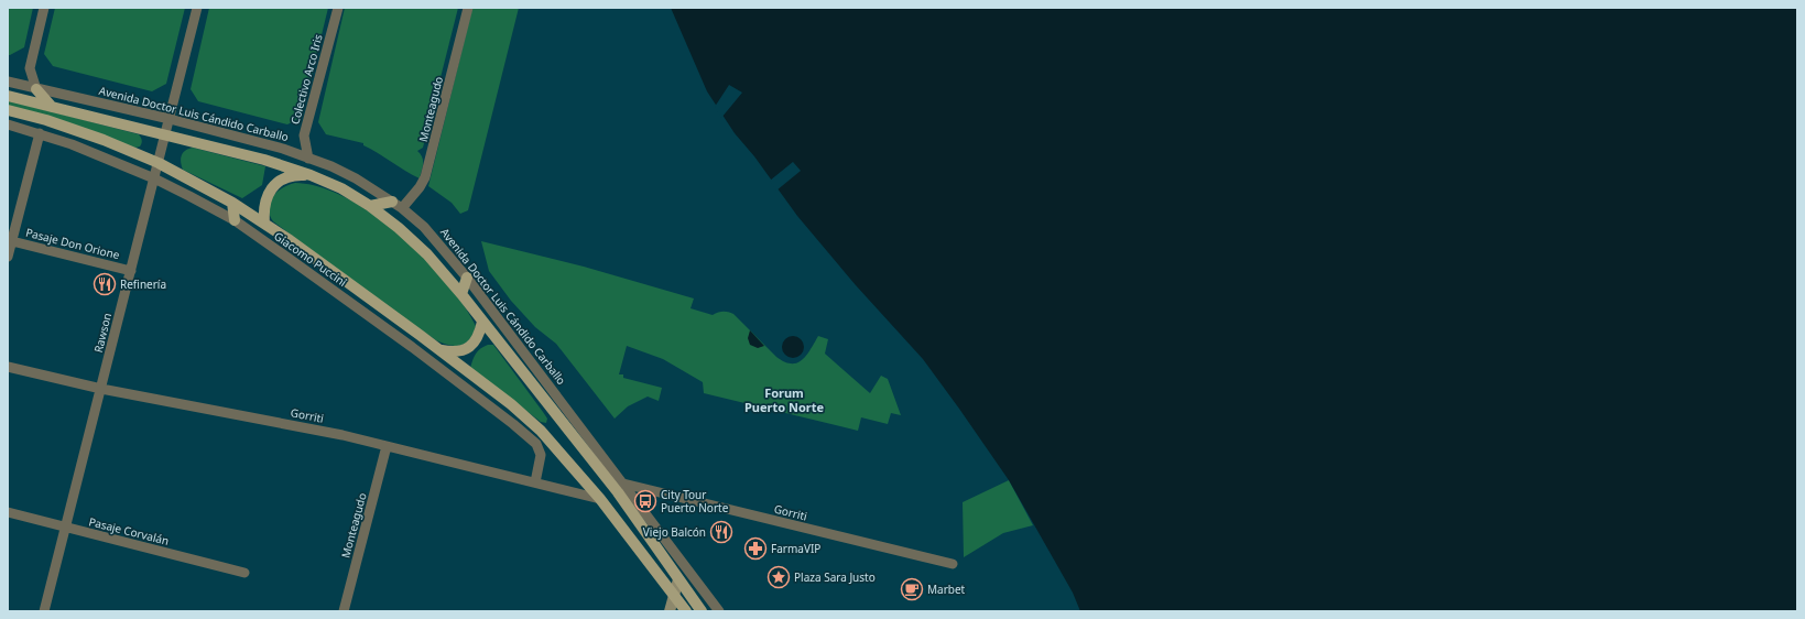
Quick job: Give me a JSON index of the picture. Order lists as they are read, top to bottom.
{
  "streets": {
    "street": [
      "Colectivo Arco Iris",
      "Monteagudo",
      "Avenida Doctor Luis Cándido Carballo",
      "Pasaje Don Orione",
      "Giacomo Puccini",
      "Rawson",
      "Gorriti",
      "Pasaje Corvalán"
    ]
  },
  "crossings": [
    ["Colectivo Arco Iris", "Avenida Doctor Luis Cándido Carballo"],
    ["Monteagudo", "Avenida Doctor Luis Cándido Carballo"],
    ["Monteagudo", "Gorriti"],
    ["Avenida Doctor Luis Cándido Carballo", "Rawson"],
    ["Avenida Doctor Luis Cándido Carballo", "Gorriti"],
    ["Pasaje Don Orione", "Rawson"],
    ["Giacomo Puccini", "Rawson"],
    ["Giacomo Puccini", "Gorriti"],
    ["Rawson", "Gorriti"],
    ["Rawson", "Pasaje Corvalán"]
  ],
  "districts": ["Forum Puerto Norte"],
  "places": {
    "restaurant": ["Refinería", "Viejo Balcón"],
    "bus stop": ["City Tour Puerto Norte"],
    "pharmacy": ["FarmaVIP"],
    "place": ["Plaza Sara Justo"],
    "cafe": ["Marbet"]
  }
}
